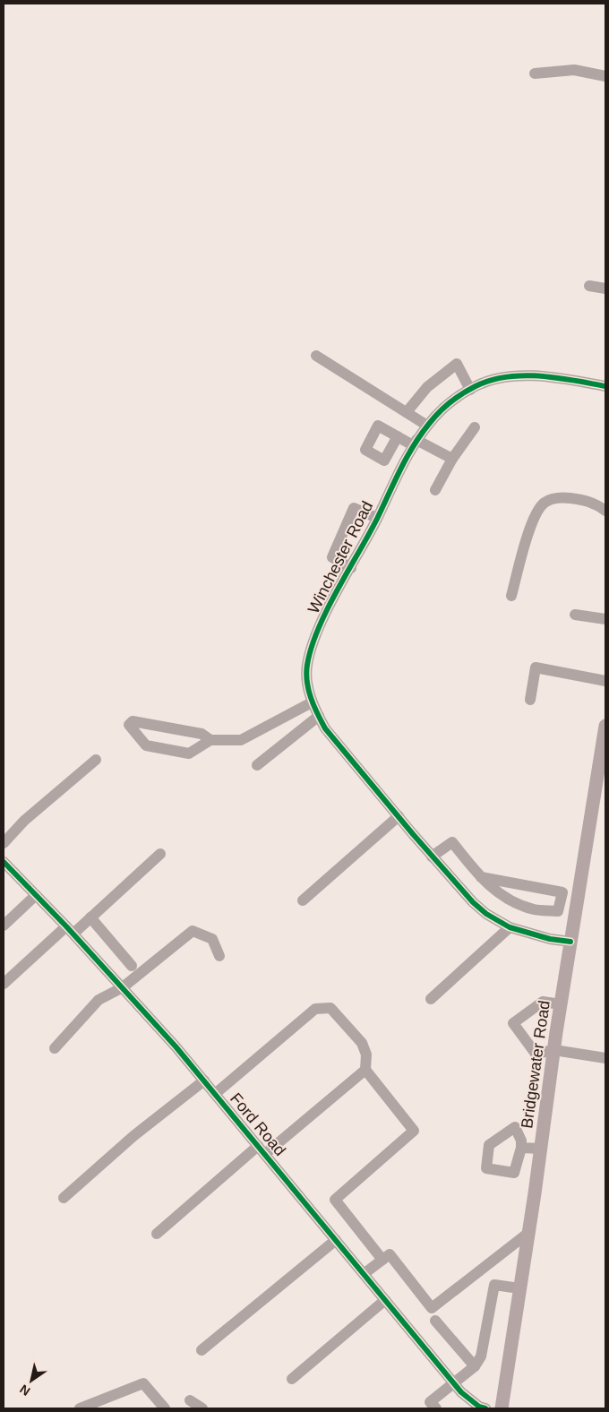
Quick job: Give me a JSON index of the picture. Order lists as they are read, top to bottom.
{
  "streets": {
    "main road": ["Bridgewater Road"],
    "street": ["Winchester Road", "Ford Road"]
  },
  "crossings": [
    ["Winchester Road", "Bridgewater Road"]
  ],
  "north": "bottom left"
}
